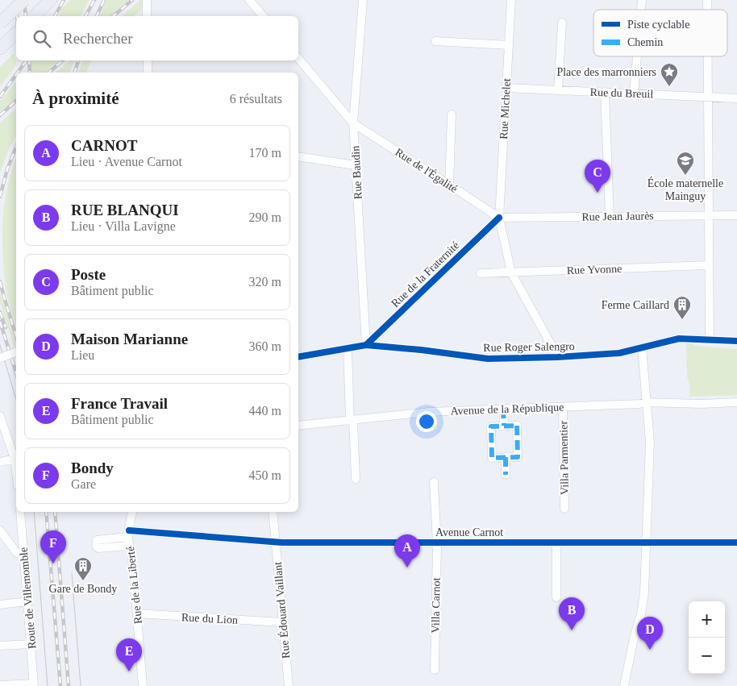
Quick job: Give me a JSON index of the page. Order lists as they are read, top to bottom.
{
  "streets": {
    "street": [
      "Rue du Breuil",
      "Rue Michelet",
      "Rue de l'Égalité",
      "Rue Baudin",
      "Rue Jean Jaurès",
      "Rue Yvonne",
      "Rue de la Fraternité",
      "Rue Roger Salengro",
      "Avenue de la République",
      "Villa Parmentier",
      "Avenue Carnot",
      "Rue de la Liberté",
      "Route de Villemomble",
      "Villa Carnot",
      "Rue Édouard Vaillant",
      "Rue du Lion"
    ]
  },
  "crossings": [
    ["Rue du Breuil", "Rue Michelet"],
    ["Rue Michelet", "Rue de l'Égalité"],
    ["Rue Michelet", "Rue Jean Jaurès"],
    ["Rue Michelet", "Rue Yvonne"],
    ["Rue Michelet", "Rue de la Fraternité"],
    ["Rue Michelet", "Rue Roger Salengro"],
    ["Rue de l'Égalité", "Rue Baudin"],
    ["Rue de l'Égalité", "Rue Jean Jaurès"],
    ["Rue de l'Égalité", "Rue de la Fraternité"],
    ["Rue Baudin", "Rue de la Fraternité"],
    ["Rue Baudin", "Rue Roger Salengro"],
    ["Rue Jean Jaurès", "Rue de la Fraternité"],
    ["Rue de la Fraternité", "Rue Roger Salengro"],
    ["Avenue de la République", "Villa Parmentier"],
    ["Avenue Carnot", "Rue de la Liberté"],
    ["Avenue Carnot", "Villa Carnot"],
    ["Avenue Carnot", "Rue Édouard Vaillant"],
    ["Rue de la Liberté", "Rue du Lion"],
    ["Rue Édouard Vaillant", "Rue du Lion"]
  ],
  "places": {
    "place": ["Place des marronniers"],
    "school or university": ["École maternelle Mainguy"],
    "building": ["Ferme Caillard", "Gare de Bondy"]
  },
  "legend": ["Piste cyclable", "Chemin"],
  "page": {
    "search": "Rechercher",
    "heading": ["À proximité", "6 résultats"],
    "list": [
      {
        "mark": "A",
        "name": "CARNOT",
        "note": "Lieu · Avenue Carnot",
        "value": "170 m"
      },
      {
        "mark": "B",
        "name": "RUE BLANQUI",
        "note": "Lieu · Villa Lavigne",
        "value": "290 m"
      },
      {
        "mark": "C",
        "name": "Poste",
        "note": "Bâtiment public",
        "value": "320 m"
      },
      {
        "mark": "D",
        "name": "Maison Marianne",
        "note": "Lieu",
        "value": "360 m"
      },
      {
        "mark": "E",
        "name": "France Travail",
        "note": "Bâtiment public",
        "value": "440 m"
      },
      {
        "mark": "F",
        "name": "Bondy",
        "note": "Gare",
        "value": "450 m"
      }
    ],
    "pins": [
      "C",
      "F",
      "A",
      "B",
      "D",
      "E"
    ],
    "map_buttons": ["+", "−"]
  }
}
